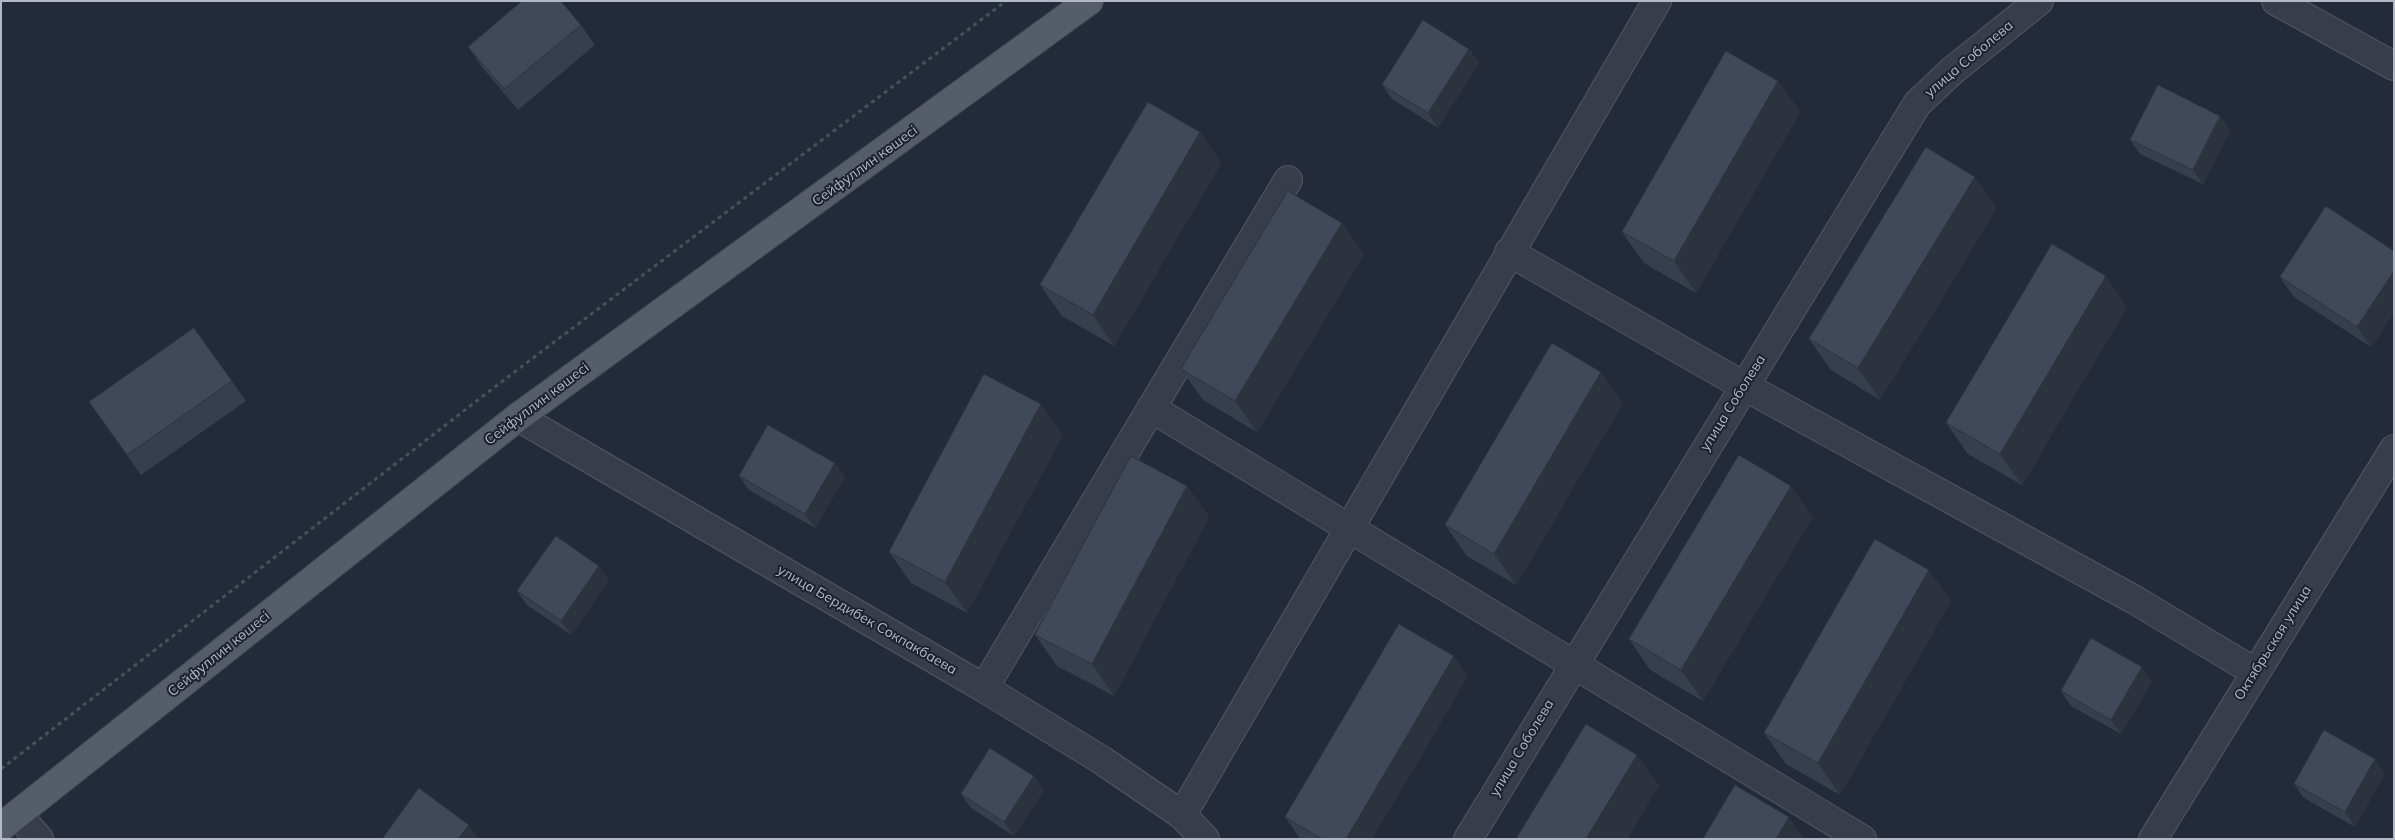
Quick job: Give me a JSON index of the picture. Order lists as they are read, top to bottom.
{
  "streets": {
    "main road": ["Сейфуллин көшесі"],
    "street": ["улица Соболева", "улица Бердибек Сокпакбаева", "Октябрьская улица"]
  },
  "crossings": [
    ["Сейфуллин көшесі", "улица Бердибек Сокпакбаева"]
  ]
}
